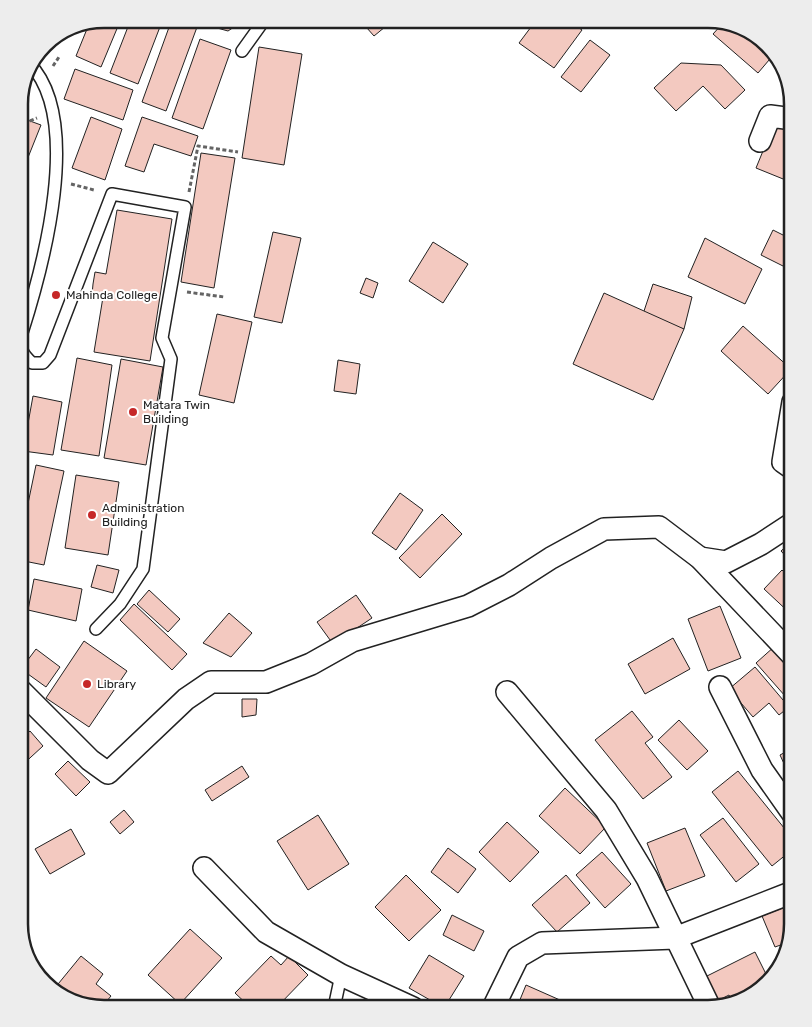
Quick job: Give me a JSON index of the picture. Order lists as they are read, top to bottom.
{
  "places": [
    "Mahinda College",
    "Matara Twin Building",
    "Administration Building",
    "Library"
  ]
}
